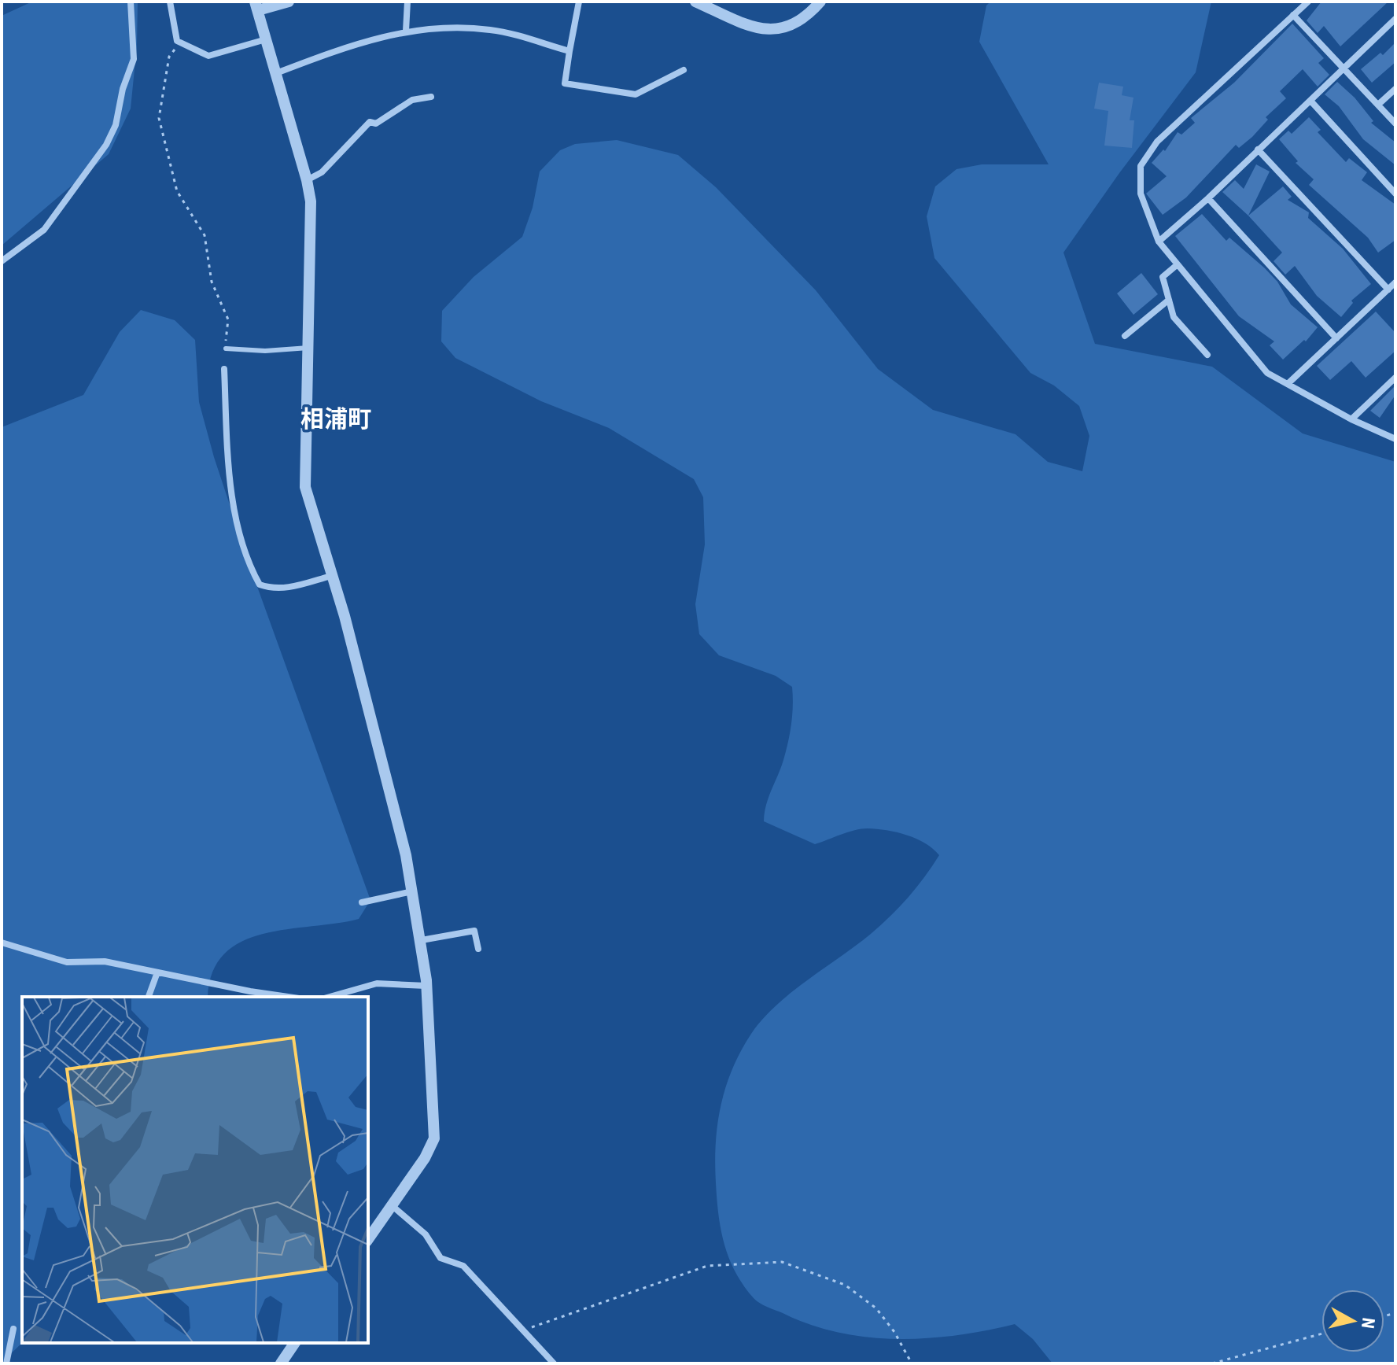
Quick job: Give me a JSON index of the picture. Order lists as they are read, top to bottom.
{
  "districts": ["相浦町"],
  "north": "right"
}
